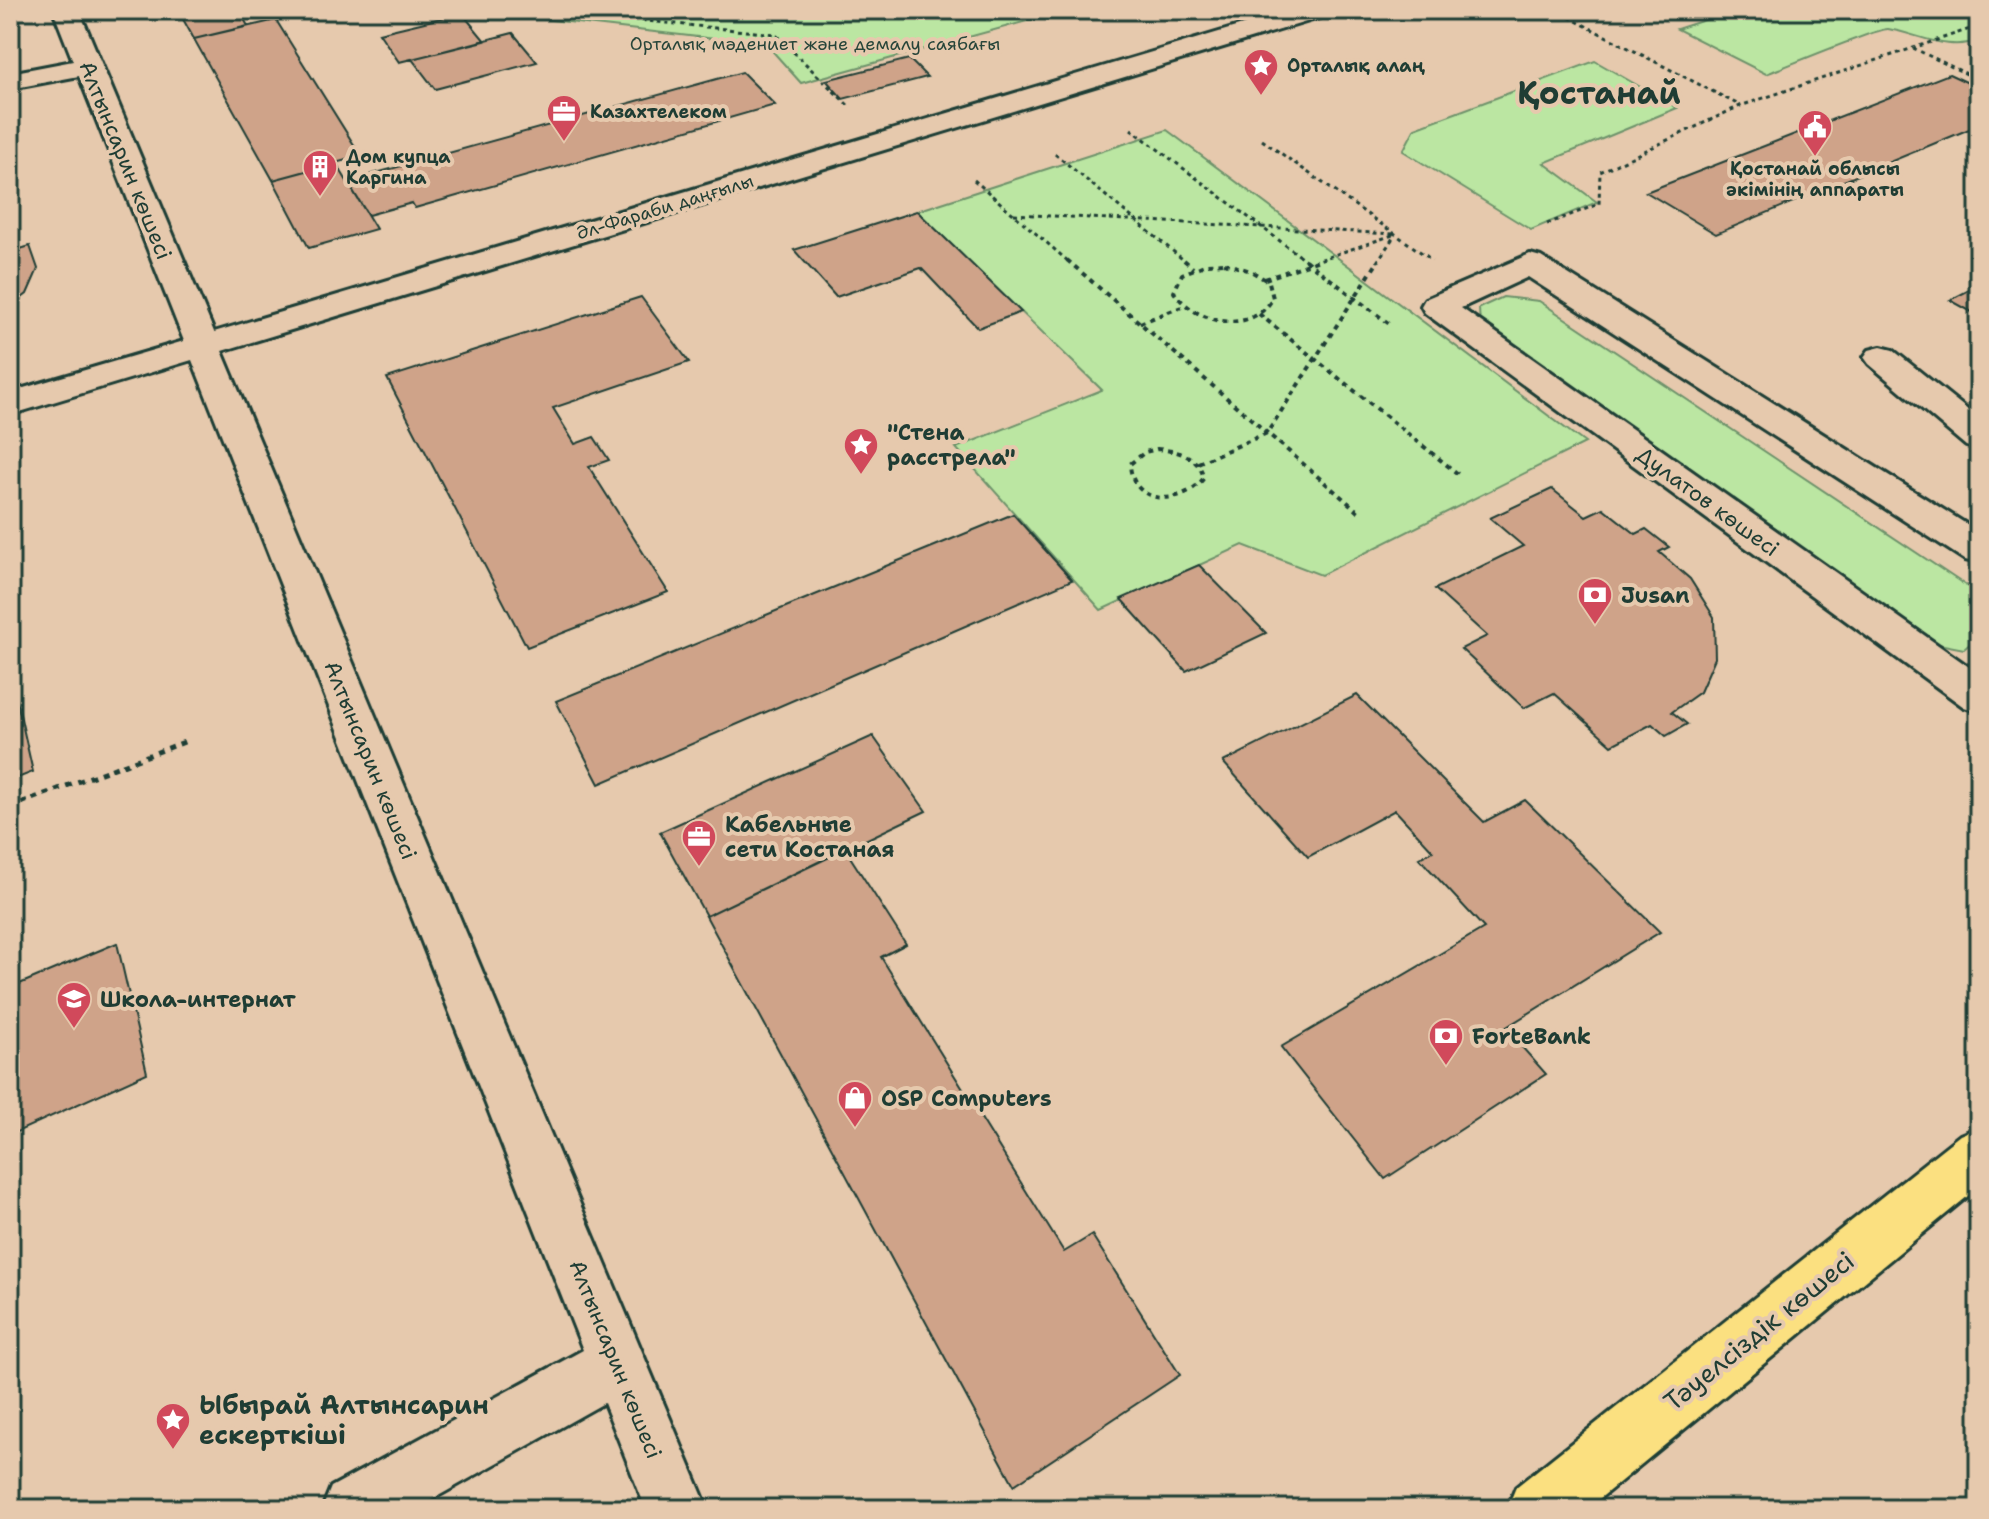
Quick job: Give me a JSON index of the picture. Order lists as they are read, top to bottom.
{
  "streets": {
    "main road": ["Тәуелсіздік көшесі"],
    "street": ["Алтынсарин көшесі", "Әл-Фараби даңғылы", "Дулатов көшесі"]
  },
  "crossings": [
    ["Алтынсарин көшесі", "Әл-Фараби даңғылы"]
  ],
  "districts": ["Қостанай"],
  "parks": ["Орталық мәдениет және демалу саябағы"],
  "places": {
    "place": ["Орталық алаң", "\"Стена расстрела\"", "Ыбырай Алтынсарин ескерткіші"],
    "office": ["Казахтелеком", "Кабельные сети Костаная"],
    "public building": ["Қостанай облысы әкімінің аппараты"],
    "building": ["Дом купца Каргина"],
    "bank": ["Jusan", "ForteBank"],
    "school or university": ["Школа-интернат"],
    "shop": ["OSP Computers"]
  }
}
